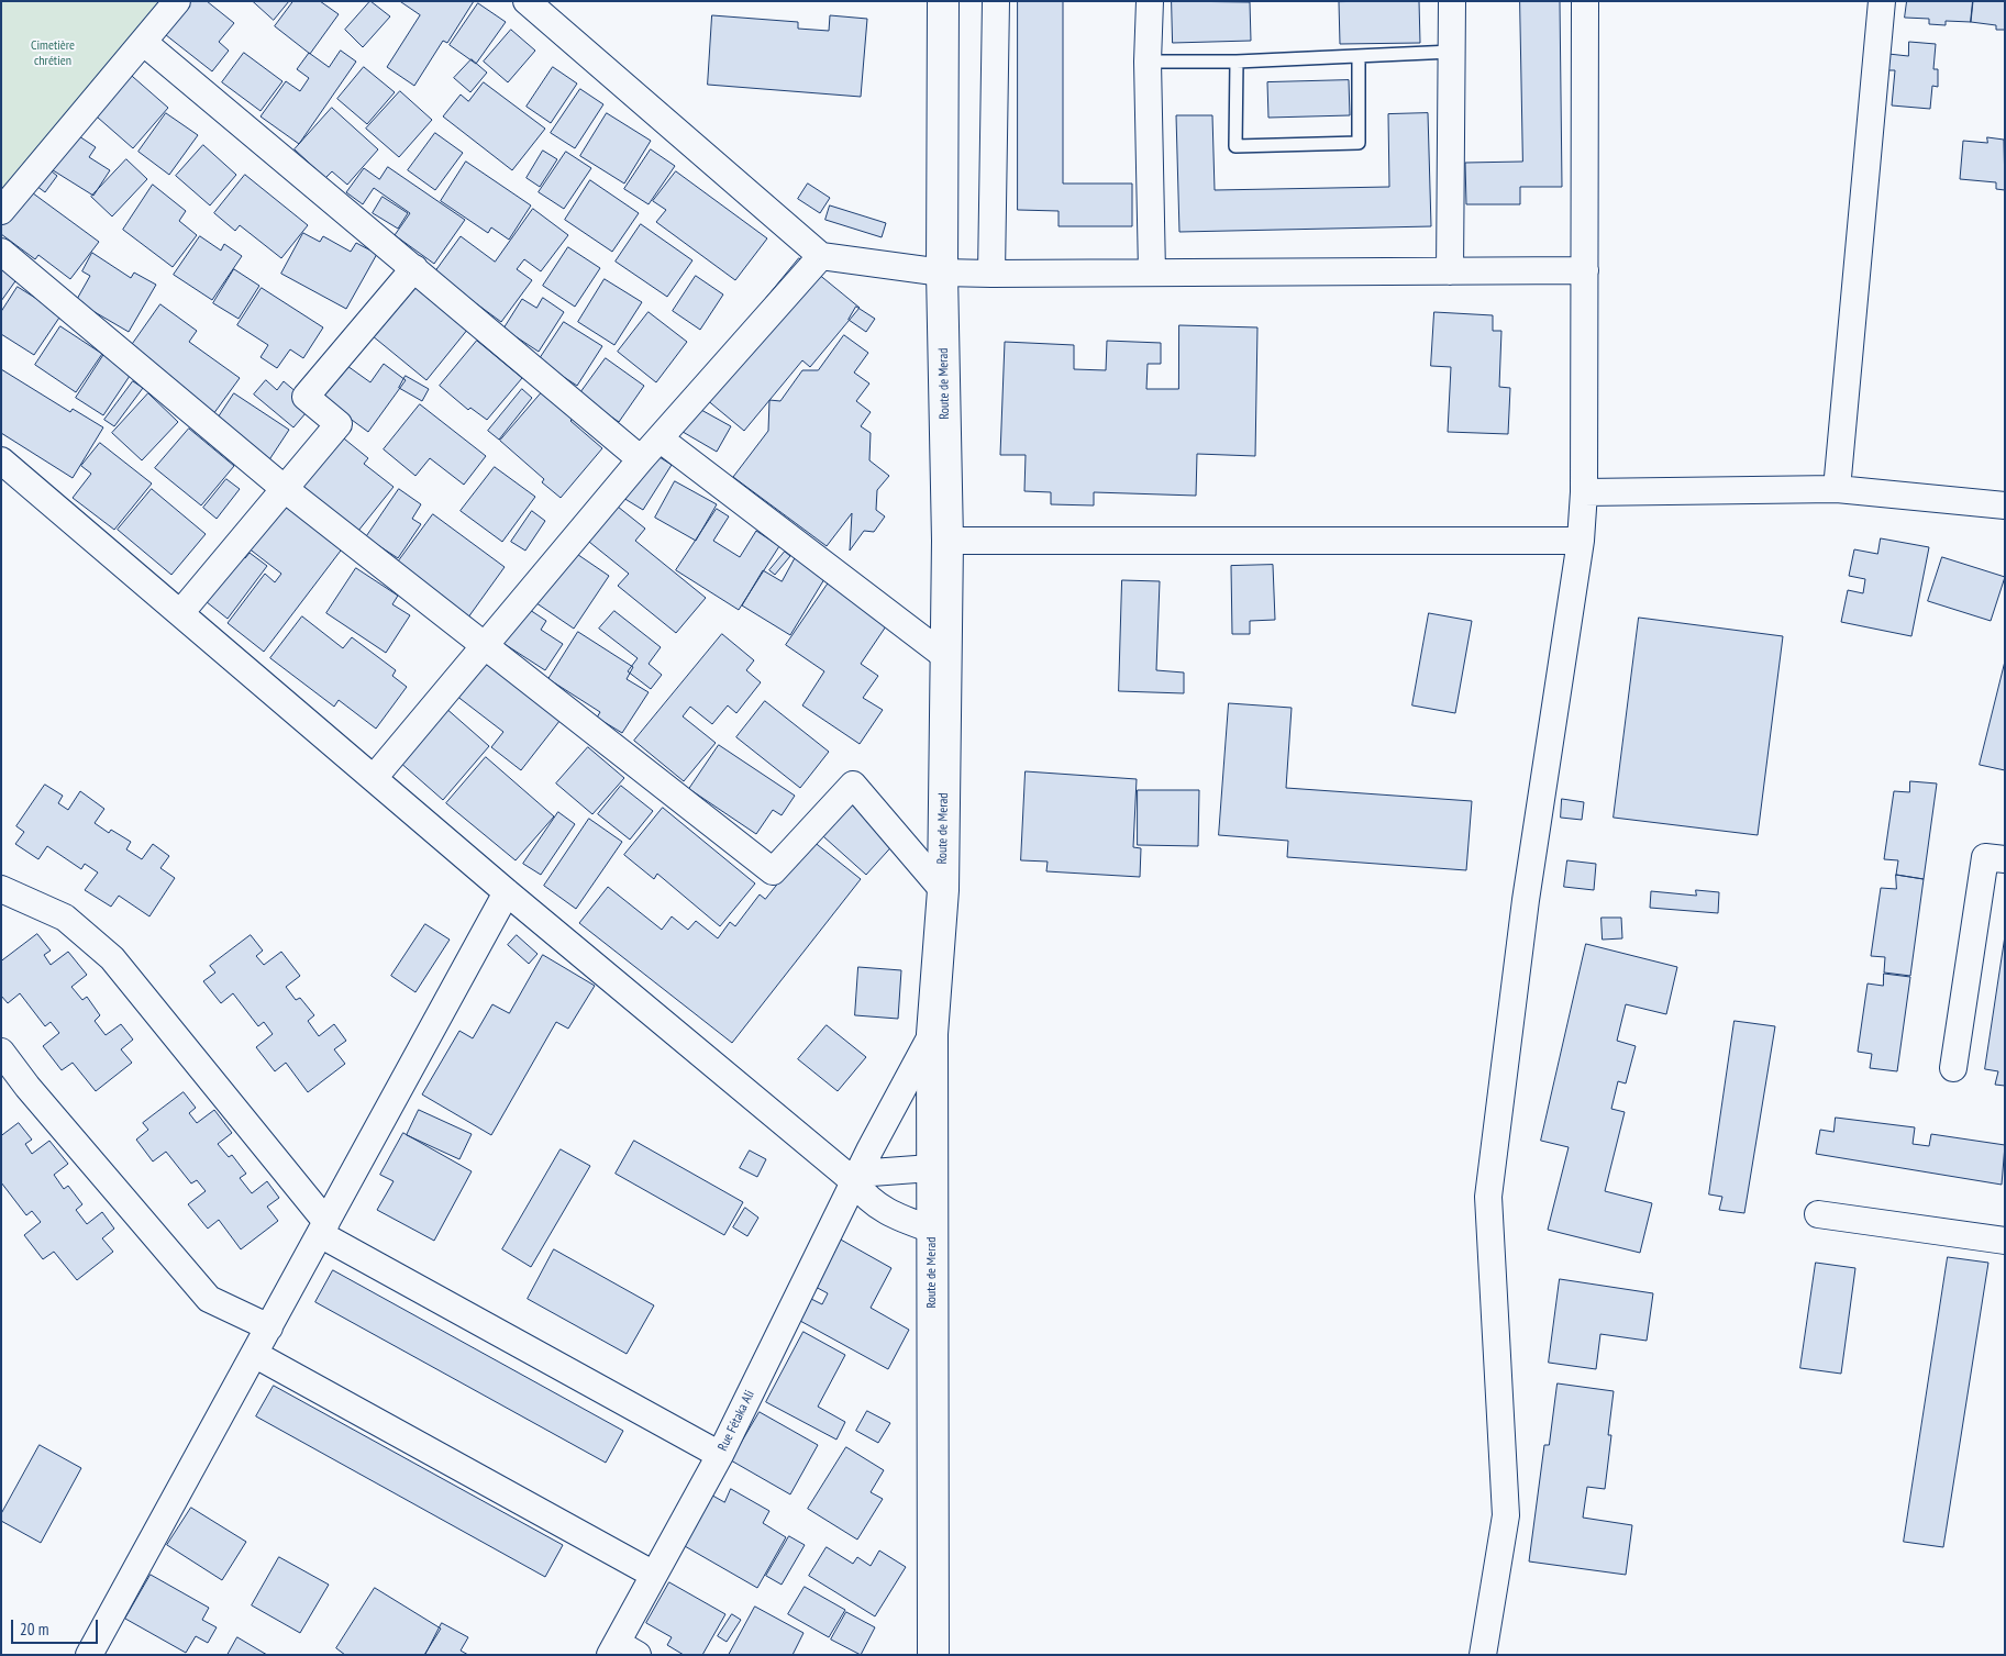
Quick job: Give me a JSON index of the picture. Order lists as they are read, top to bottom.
{
  "streets": {
    "main road": ["Route de Merad"],
    "street": ["Rue Fétaka Ali"]
  },
  "crossings": [
    ["Route de Merad", "Rue Fétaka Ali"]
  ],
  "parks": ["Cimetière chrétien"],
  "scale_bar": "20 m"
}
